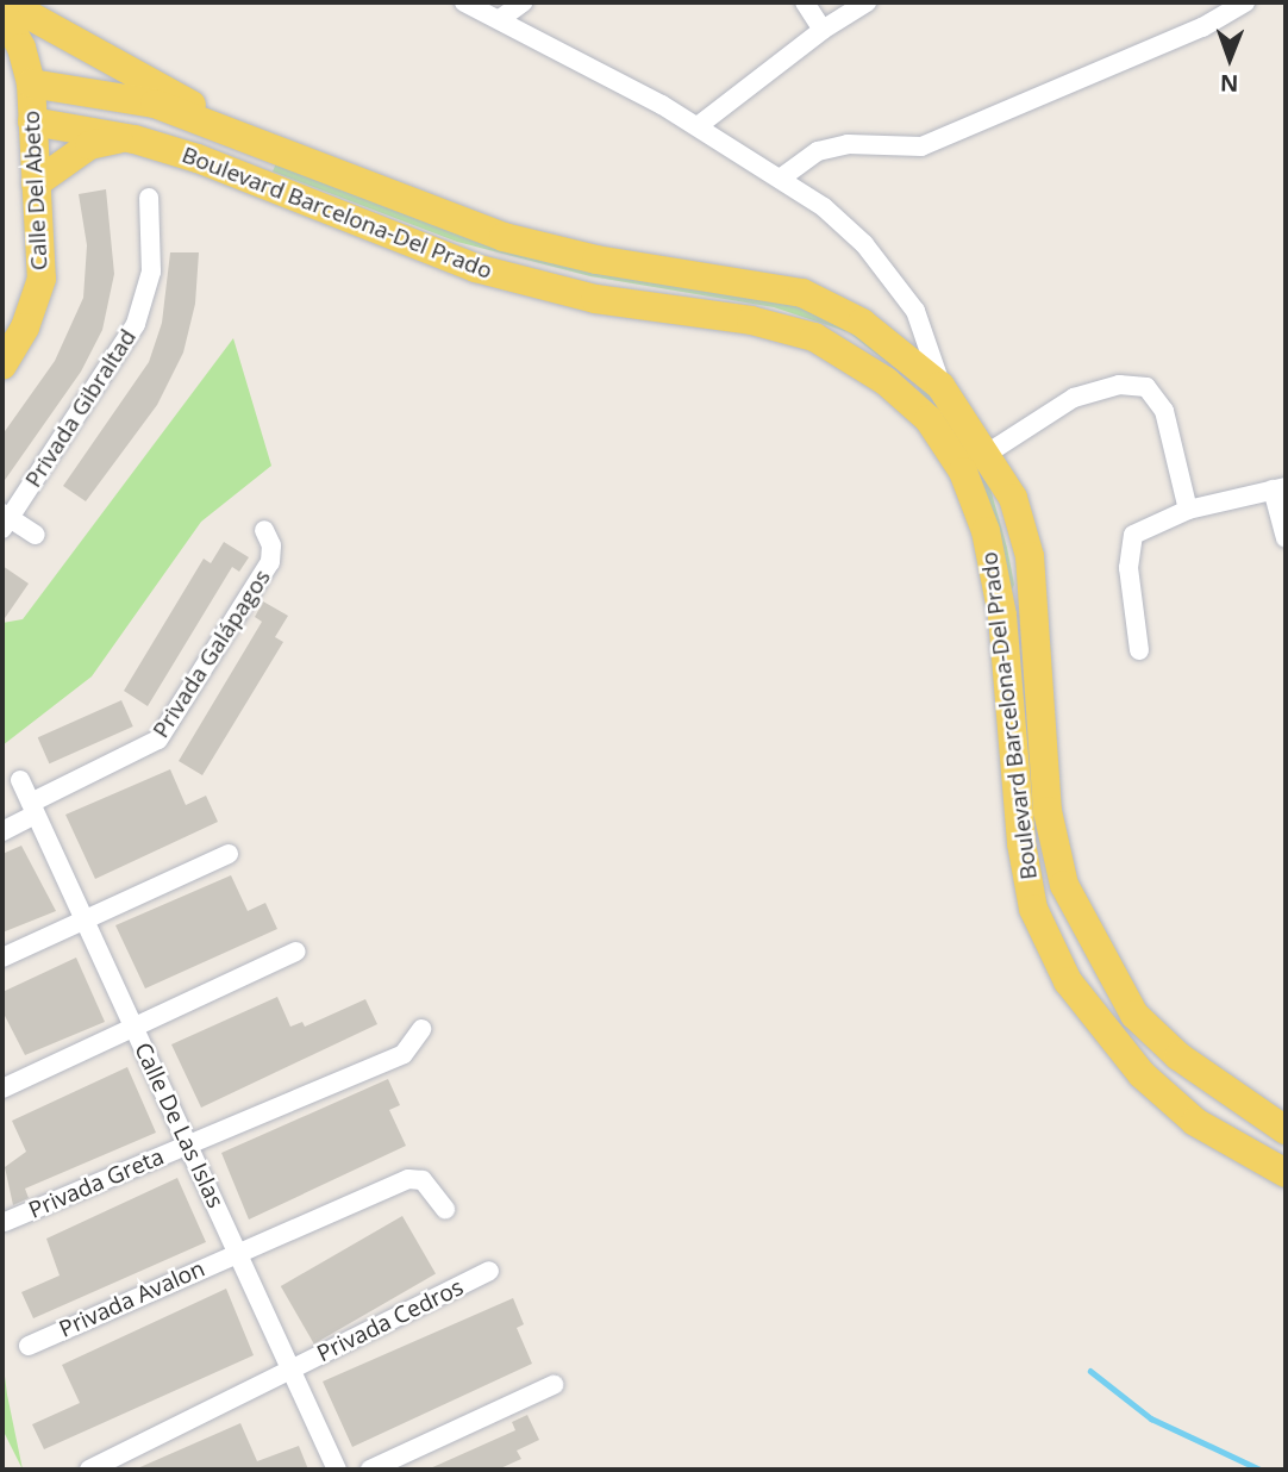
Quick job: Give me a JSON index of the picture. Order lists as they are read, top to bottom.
{
  "streets": {
    "main road": ["Calle Del Abeto", "Boulevard Barcelona-Del Prado"],
    "street": [
      "Privada Gibraltad",
      "Privada Galápagos",
      "Calle De Las Islas",
      "Privada Greta",
      "Privada Avalon",
      "Privada Cedros"
    ]
  },
  "crossings": [
    ["Calle Del Abeto", "Boulevard Barcelona-Del Prado"],
    ["Privada Galápagos", "Calle De Las Islas"],
    ["Calle De Las Islas", "Privada Greta"],
    ["Calle De Las Islas", "Privada Avalon"],
    ["Calle De Las Islas", "Privada Cedros"]
  ],
  "north": "bottom"
}
